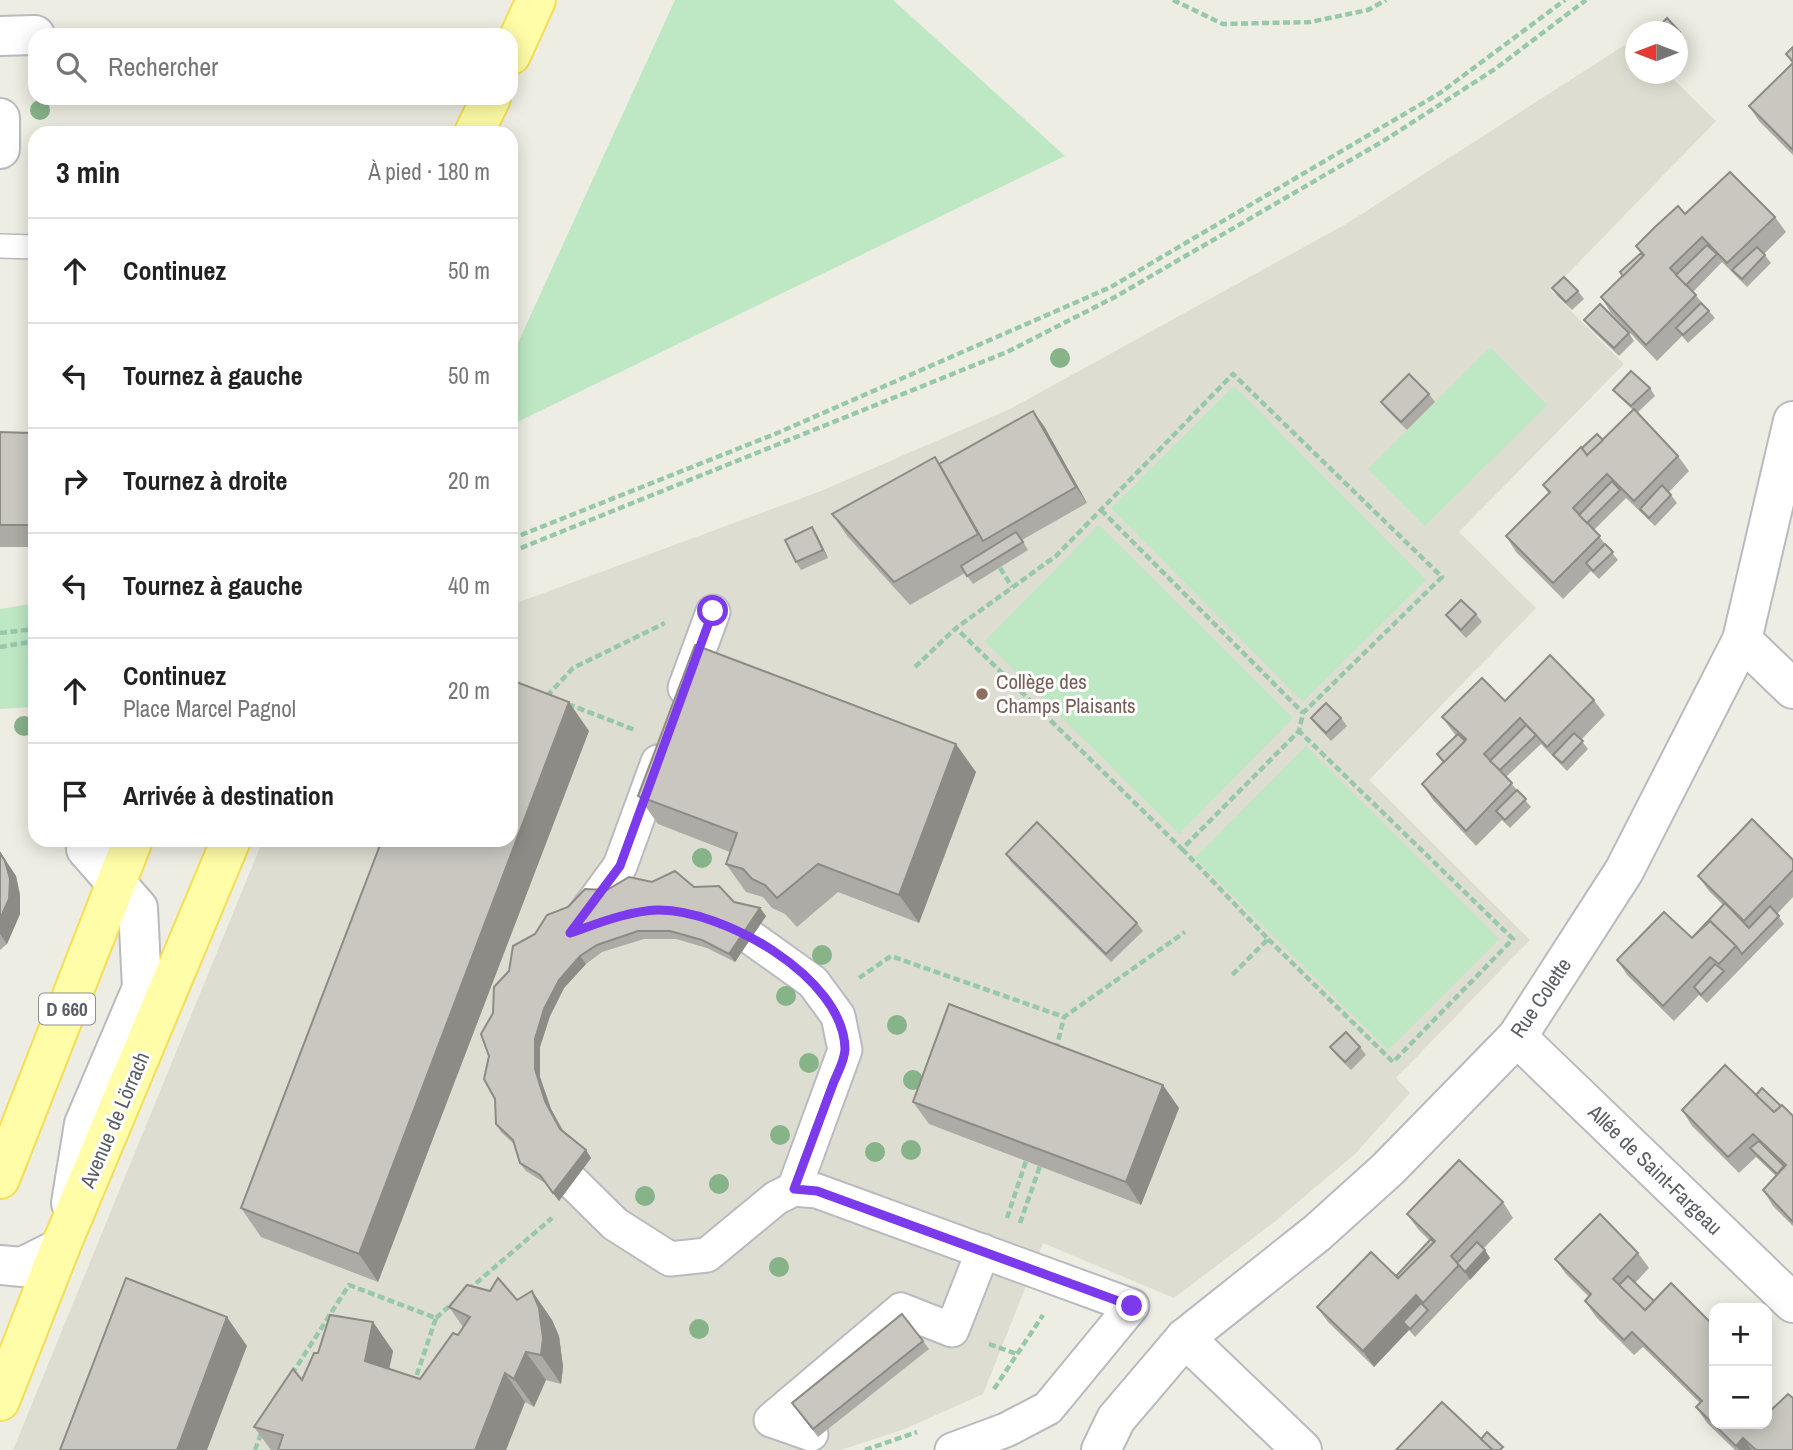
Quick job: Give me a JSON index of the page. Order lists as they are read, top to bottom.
{
  "streets": {
    "main road": ["D 660", "Avenue de Lörrach"],
    "street": ["Rue Colette", "Allée de Saint-Fargeau"]
  },
  "crossings": [
    ["Rue Colette", "Allée de Saint-Fargeau"]
  ],
  "places": ["Collège des Champs Plaisants"],
  "north": "left",
  "page": {
    "search": "Rechercher",
    "heading": ["3 min", "À pied · 180 m"],
    "list": [
      ["Continuez", "50 m"],
      ["Tournez à gauche", "50 m"],
      ["Tournez à droite", "20 m"],
      ["Tournez à gauche", "40 m"],
      ["Continuez", "Place Marcel Pagnol", "20 m"],
      "Arrivée à destination"
    ],
    "map_buttons": ["+", "−"]
  }
}
